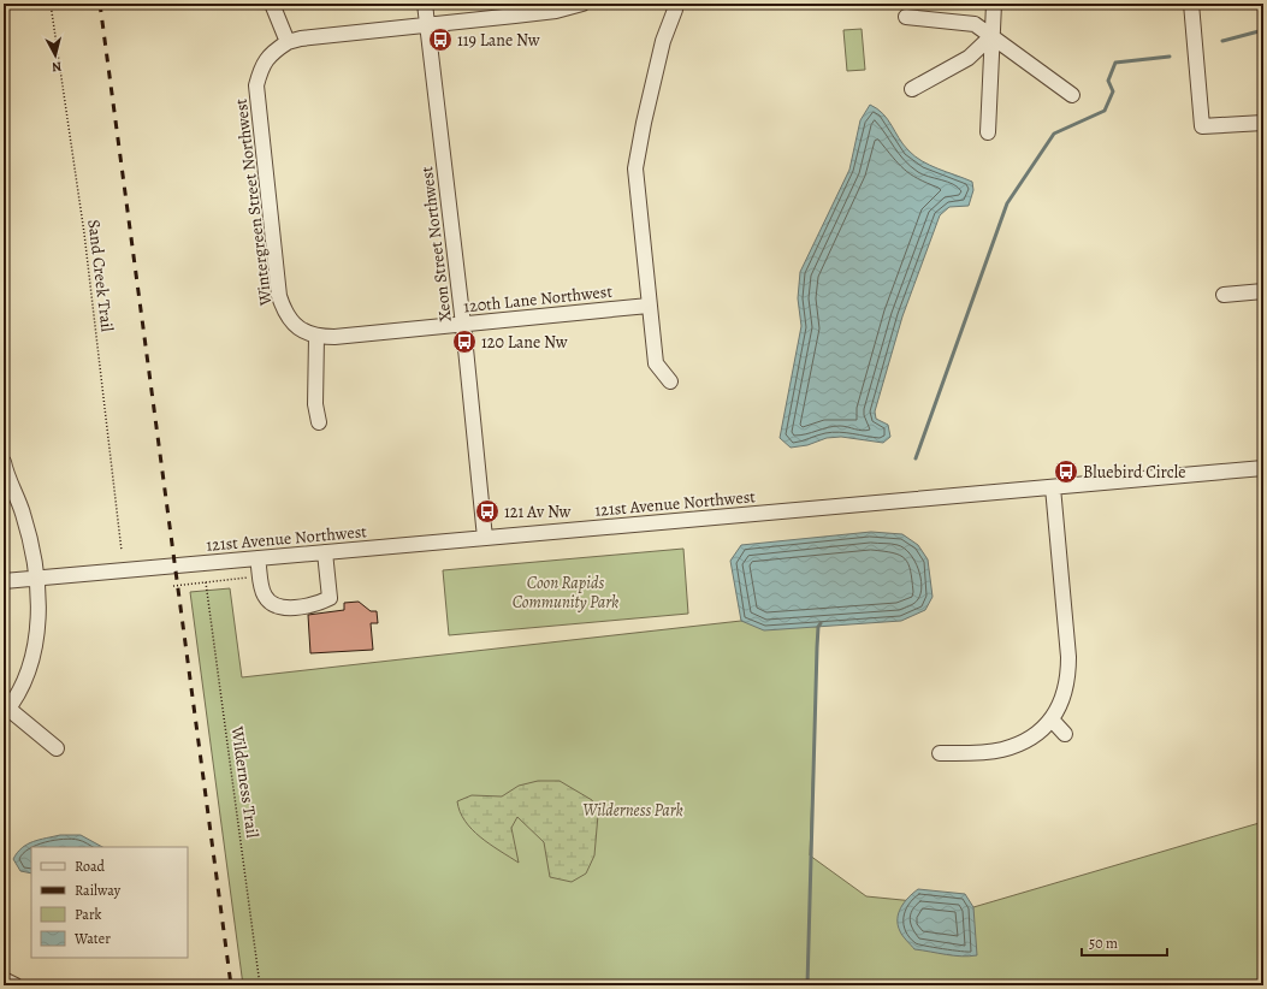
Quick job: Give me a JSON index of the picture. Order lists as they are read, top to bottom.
{
  "streets": {
    "street": [
      "Wintergreen Street Northwest",
      "Xeon Street Northwest",
      "120th Lane Northwest",
      "121st Avenue Northwest"
    ],
    "path": ["Sand Creek Trail", "Wilderness Trail"]
  },
  "crossings": [
    ["Wintergreen Street Northwest", "120th Lane Northwest"],
    ["Xeon Street Northwest", "120th Lane Northwest"],
    ["Xeon Street Northwest", "121st Avenue Northwest"]
  ],
  "parks": ["Coon Rapids Community Park", "Wilderness Park"],
  "places": {
    "bus stop": [
      "119 Lane Nw",
      "120 Lane Nw",
      "Bluebird Circle",
      "121 Av Nw"
    ]
  },
  "legend": [
    "Road",
    "Railway",
    "Park",
    "Water"
  ],
  "scale_bar": "50 m",
  "north": "bottom"
}
